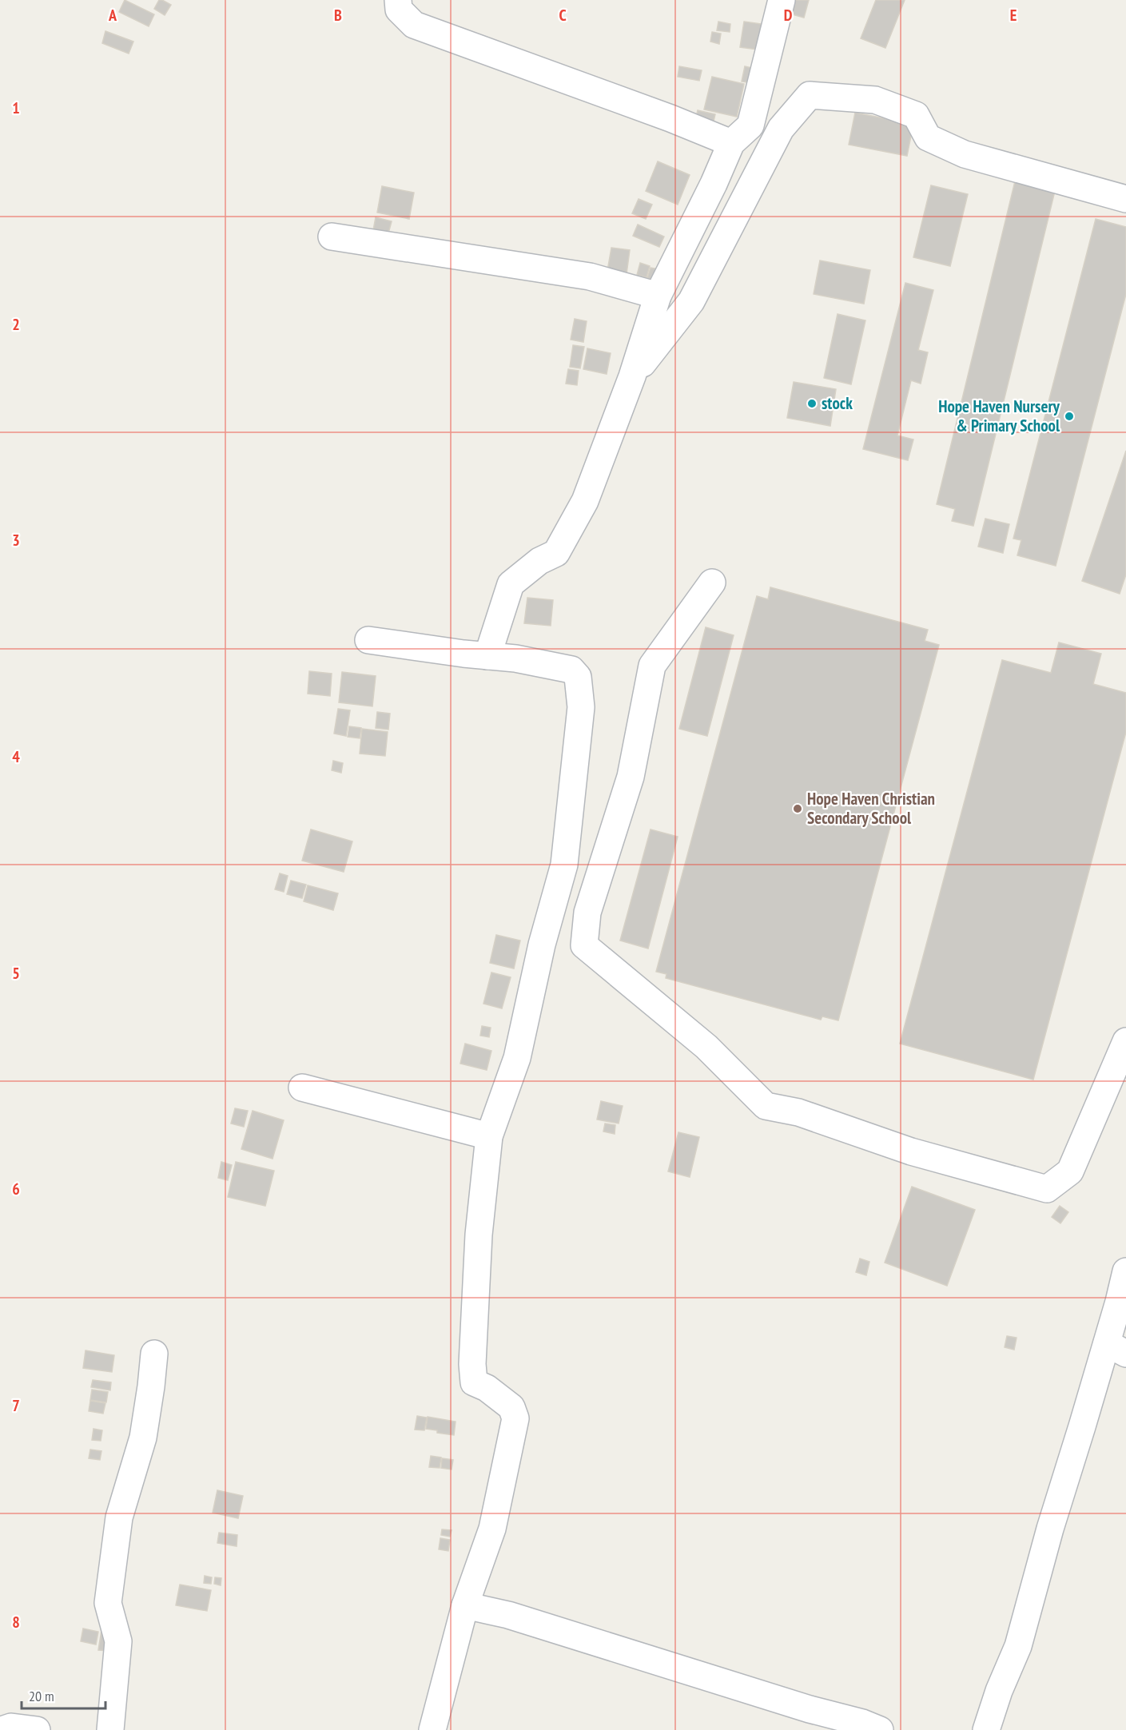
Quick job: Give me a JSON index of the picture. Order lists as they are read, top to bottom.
{
  "places": ["stock", "Hope Haven Nursery & Primary School", "Hope Haven Christian Secondary School"],
  "scale_bar": "20 m",
  "grid": {
    "columns": [
      "A",
      "B",
      "C",
      "D",
      "E"
    ],
    "rows": [
      "1",
      "2",
      "3",
      "4",
      "5",
      "6",
      "7",
      "8"
    ]
  }
}
